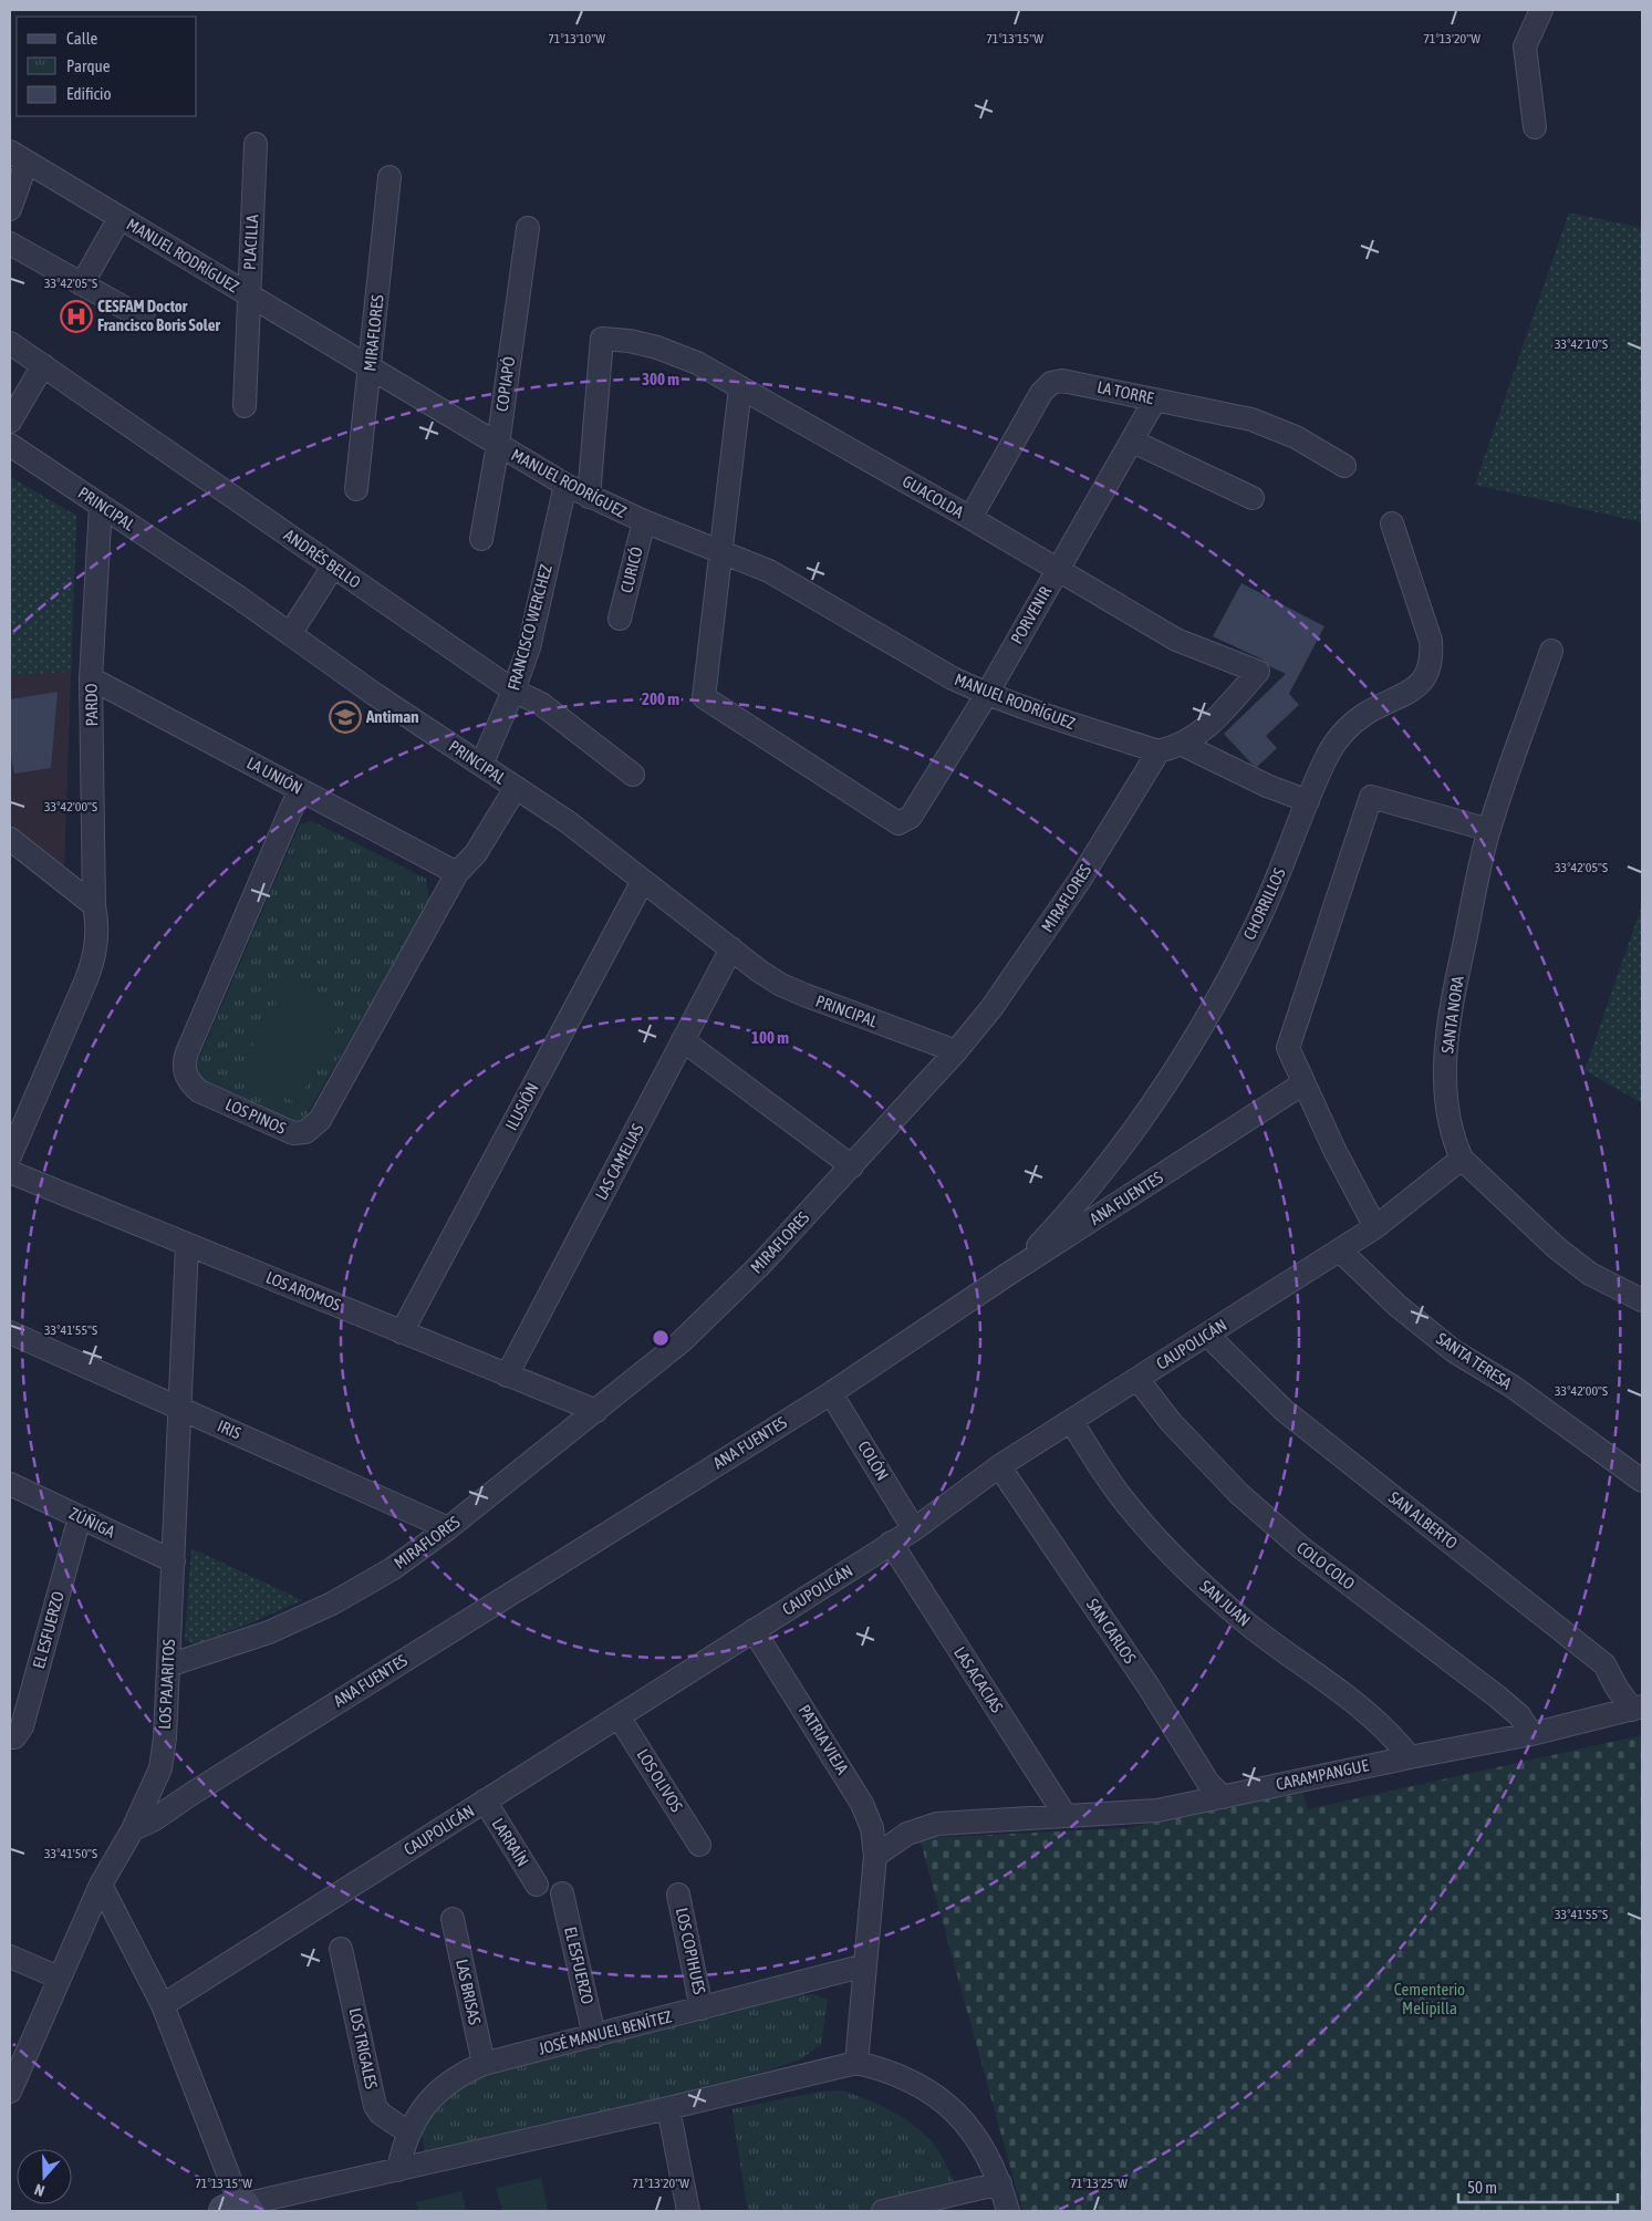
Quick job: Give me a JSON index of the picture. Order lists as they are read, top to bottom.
{
  "streets": {
    "street": [
      "PLACILLA",
      "MANUEL RODRÍGUEZ",
      "MIRAFLORES",
      "COPIAPÓ",
      "LA TORRE",
      "GUACOLDA",
      "PRINCIPAL",
      "ANDRÉS BELLO",
      "CURICÓ",
      "PORVENIR",
      "FRANCISCO WERCHEZ",
      "PARDO",
      "LA UNIÓN",
      "CHORRILLOS",
      "SANTA NORA",
      "ILUSIÓN",
      "LOS PINOS",
      "LAS CAMELIAS",
      "ANA FUENTES",
      "LOS AROMOS",
      "CAUPOLICÁN",
      "SANTA TERESA",
      "IRIS",
      "COLÓN",
      "SAN ALBERTO",
      "ZÚÑIGA",
      "COLO COLO",
      "SAN JUAN",
      "EL ESFUERZO",
      "SAN CARLOS",
      "LAS ACACIAS",
      "LOS PAJARITOS",
      "PATRIA VIEJA",
      "CARAMPANGUE",
      "LOS OLIVOS",
      "LARRAÍN",
      "LOS COPIHUES",
      "LAS BRISAS",
      "JOSÉ MANUEL BENÍTEZ",
      "LOS TRIGALES"
    ]
  },
  "crossings": [
    ["PLACILLA", "MANUEL RODRÍGUEZ"],
    ["MANUEL RODRÍGUEZ", "MIRAFLORES"],
    ["MANUEL RODRÍGUEZ", "COPIAPÓ"],
    ["MANUEL RODRÍGUEZ", "GUACOLDA"],
    ["MANUEL RODRÍGUEZ", "CURICÓ"],
    ["MANUEL RODRÍGUEZ", "PORVENIR"],
    ["MANUEL RODRÍGUEZ", "FRANCISCO WERCHEZ"],
    ["MIRAFLORES", "PRINCIPAL"],
    ["MIRAFLORES", "LOS AROMOS"],
    ["MIRAFLORES", "IRIS"],
    ["MIRAFLORES", "LOS PAJARITOS"],
    ["LA TORRE", "GUACOLDA"],
    ["LA TORRE", "PORVENIR"],
    ["GUACOLDA", "PORVENIR"],
    ["PRINCIPAL", "FRANCISCO WERCHEZ"],
    ["PRINCIPAL", "PARDO"],
    ["PRINCIPAL", "ILUSIÓN"],
    ["PRINCIPAL", "LOS PINOS"],
    ["PRINCIPAL", "LAS CAMELIAS"],
    ["ANDRÉS BELLO", "FRANCISCO WERCHEZ"],
    ["PARDO", "LA UNIÓN"],
    ["LA UNIÓN", "LOS PINOS"],
    ["CHORRILLOS", "ANA FUENTES"],
    ["SANTA NORA", "CAUPOLICÁN"],
    ["ILUSIÓN", "LOS AROMOS"],
    ["LAS CAMELIAS", "LOS AROMOS"],
    ["ANA FUENTES", "COLÓN"],
    ["ANA FUENTES", "LOS PAJARITOS"],
    ["LOS AROMOS", "LOS PAJARITOS"],
    ["CAUPOLICÁN", "SANTA TERESA"],
    ["CAUPOLICÁN", "COLÓN"],
    ["CAUPOLICÁN", "SAN ALBERTO"],
    ["CAUPOLICÁN", "COLO COLO"],
    ["CAUPOLICÁN", "SAN JUAN"],
    ["CAUPOLICÁN", "SAN CARLOS"],
    ["CAUPOLICÁN", "LAS ACACIAS"],
    ["CAUPOLICÁN", "PATRIA VIEJA"],
    ["CAUPOLICÁN", "LOS OLIVOS"],
    ["CAUPOLICÁN", "LARRAÍN"],
    ["IRIS", "LOS PAJARITOS"],
    ["SAN ALBERTO", "CARAMPANGUE"],
    ["ZÚÑIGA", "EL ESFUERZO"],
    ["ZÚÑIGA", "LOS PAJARITOS"],
    ["COLO COLO", "CARAMPANGUE"],
    ["SAN JUAN", "CARAMPANGUE"],
    ["EL ESFUERZO", "JOSÉ MANUEL BENÍTEZ"],
    ["SAN CARLOS", "CARAMPANGUE"],
    ["LAS ACACIAS", "CARAMPANGUE"],
    ["PATRIA VIEJA", "CARAMPANGUE"],
    ["PATRIA VIEJA", "JOSÉ MANUEL BENÍTEZ"],
    ["LOS COPIHUES", "JOSÉ MANUEL BENÍTEZ"],
    ["LAS BRISAS", "JOSÉ MANUEL BENÍTEZ"],
    ["JOSÉ MANUEL BENÍTEZ", "LOS TRIGALES"]
  ],
  "parks": ["Cementerio Melipilla"],
  "places": {
    "hospital": ["CESFAM Doctor Francisco Boris Soler"],
    "school or university": ["Antiman"]
  },
  "legend": ["Calle", "Parque", "Edificio"],
  "scale_bar": "50 m",
  "north": "bottom",
  "coordinates": [
    "71°13'10\"W",
    "71°13'15\"W",
    "71°13'20\"W",
    "33°42'05\"S",
    "33°42'10\"S",
    "33°42'00\"S",
    "33°41'55\"S",
    "33°41'50\"S",
    "71°13'25\"W"
  ],
  "rings": ["300 m", "200 m", "100 m"]
}
